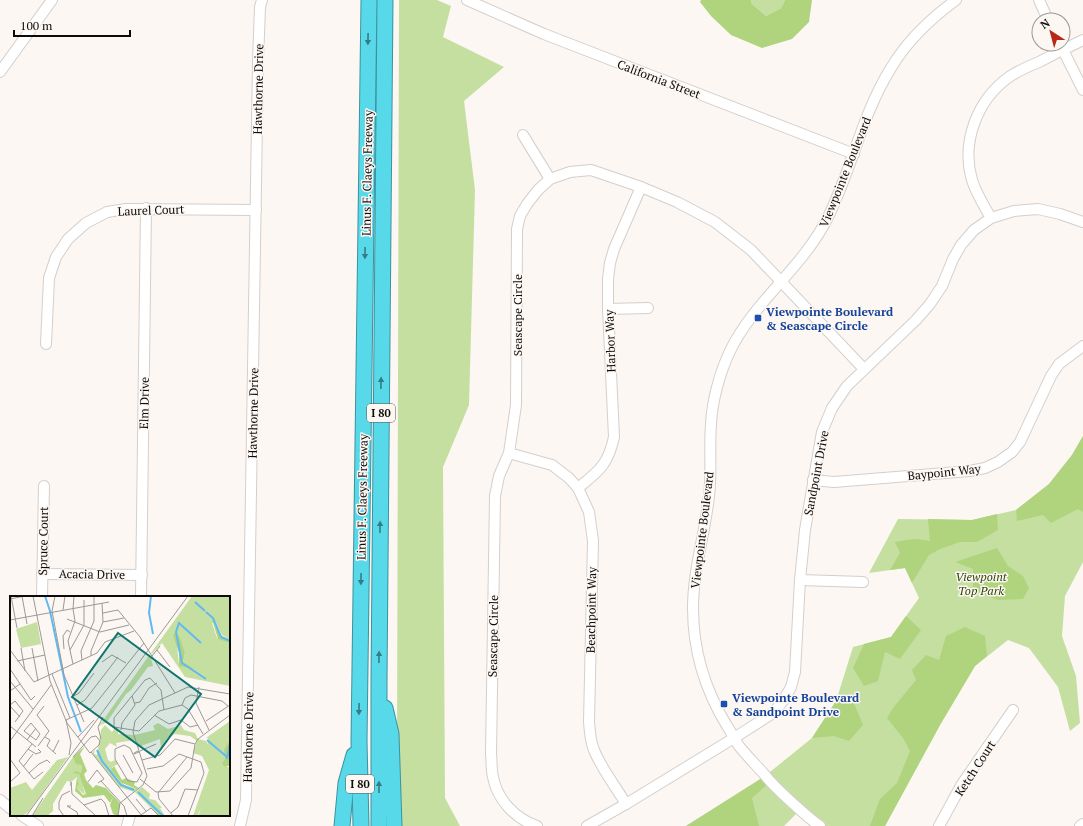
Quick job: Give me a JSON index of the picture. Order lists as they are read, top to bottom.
{
  "streets": {
    "highway": ["Linus F. Claeys Freeway", "I 80"],
    "street": [
      "California Street",
      "Hawthorne Drive",
      "Viewpointe Boulevard",
      "Laurel Court",
      "Seascape Circle",
      "Harbor Way",
      "Elm Drive",
      "Baypoint Way",
      "Sandpoint Drive",
      "Spruce Court",
      "Acacia Drive",
      "Beachpoint Way",
      "Ketch Court"
    ]
  },
  "crossings": [
    ["California Street", "Viewpointe Boulevard"],
    ["Hawthorne Drive", "Laurel Court"],
    ["Viewpointe Boulevard", "Seascape Circle"],
    ["Viewpointe Boulevard", "Sandpoint Drive"],
    ["Laurel Court", "Elm Drive"],
    ["Seascape Circle", "Harbor Way"],
    ["Seascape Circle", "Sandpoint Drive"],
    ["Seascape Circle", "Beachpoint Way"],
    ["Harbor Way", "Beachpoint Way"],
    ["Elm Drive", "Acacia Drive"],
    ["Baypoint Way", "Sandpoint Drive"],
    ["Spruce Court", "Acacia Drive"]
  ],
  "parks": ["Viewpoint Top Park"],
  "places": {
    "transit": ["Viewpointe Boulevard & Seascape Circle", "Viewpointe Boulevard & Sandpoint Drive"]
  },
  "scale_bar": "100 m",
  "north": "top left"
}
